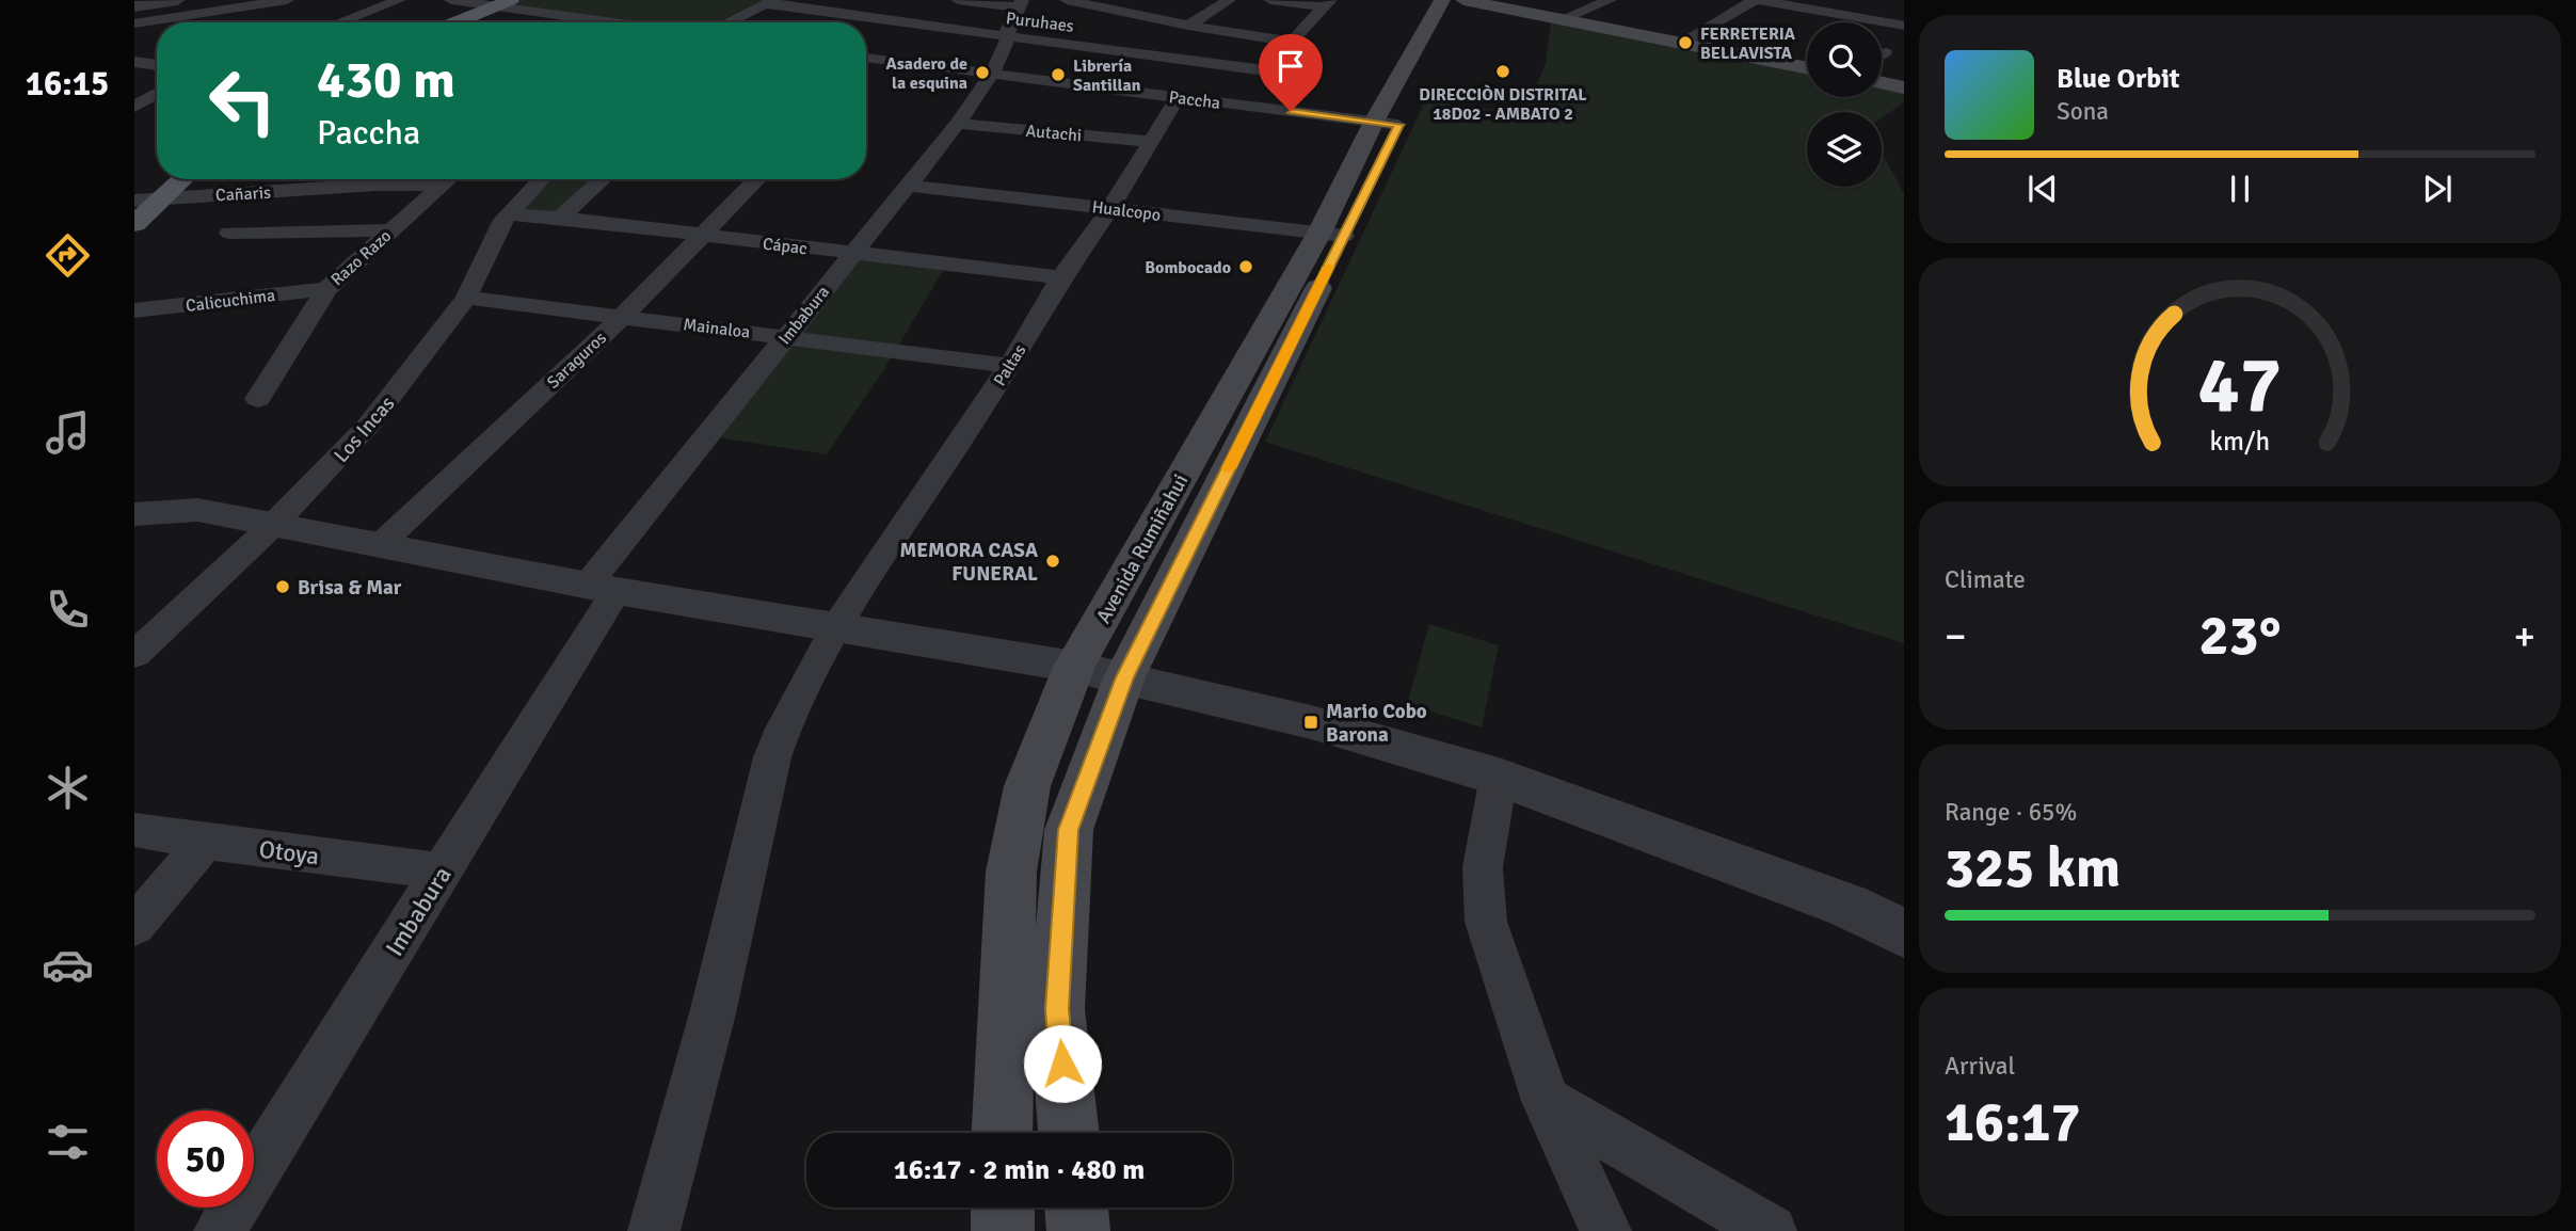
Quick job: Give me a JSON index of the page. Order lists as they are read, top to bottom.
{
  "streets": {
    "main road": ["Avenida Rumiñahui"],
    "street": [
      "Puruhaes",
      "Paccha",
      "Autachi",
      "Cañaris",
      "Hualcopo",
      "Cápac",
      "Razo Razo",
      "Calicuchima",
      "Imbabura",
      "Mainaloa",
      "Saraguros",
      "Paltas",
      "Los Incas",
      "Otoya"
    ]
  },
  "crossings": [
    ["Puruhaes", "Imbabura"],
    ["Paccha", "Imbabura"],
    ["Paccha", "Paltas"],
    ["Paccha", "Avenida Rumiñahui"],
    ["Autachi", "Imbabura"],
    ["Autachi", "Paltas"],
    ["Cañaris", "Razo Razo"],
    ["Hualcopo", "Imbabura"],
    ["Hualcopo", "Paltas"],
    ["Hualcopo", "Avenida Rumiñahui"],
    ["Cápac", "Imbabura"],
    ["Cápac", "Saraguros"],
    ["Cápac", "Paltas"],
    ["Cápac", "Los Incas"],
    ["Razo Razo", "Calicuchima"],
    ["Imbabura", "Mainaloa"],
    ["Imbabura", "Otoya"],
    ["Mainaloa", "Saraguros"],
    ["Mainaloa", "Paltas"],
    ["Mainaloa", "Los Incas"]
  ],
  "places": {
    "other": [
      "FERRETERIA BELLAVISTA",
      "DIRECCIÒN DISTRITAL 18D02 - AMBATO 2",
      "Asadero de la esquina",
      "Librería Santillan",
      "Bombocado",
      "MEMORA CASA FUNERAL",
      "Brisa & Mar"
    ],
    "transit": ["Mario Cobo Barona"]
  },
  "page": {
    "tabs": "16:15",
    "turn": ["430 m", "Paccha"],
    "song": ["Blue Orbit", "Sona"],
    "tile": [
      "Climate",
      ["Range · 65%", "325 km"],
      ["Arrival", "16:17"]
    ],
    "heat": ["−", "23°", "+"],
    "limit": "50",
    "trip": "16:17 · 2 min · 480 m",
    "gauge": ["47", "km/h"]
  }
}
